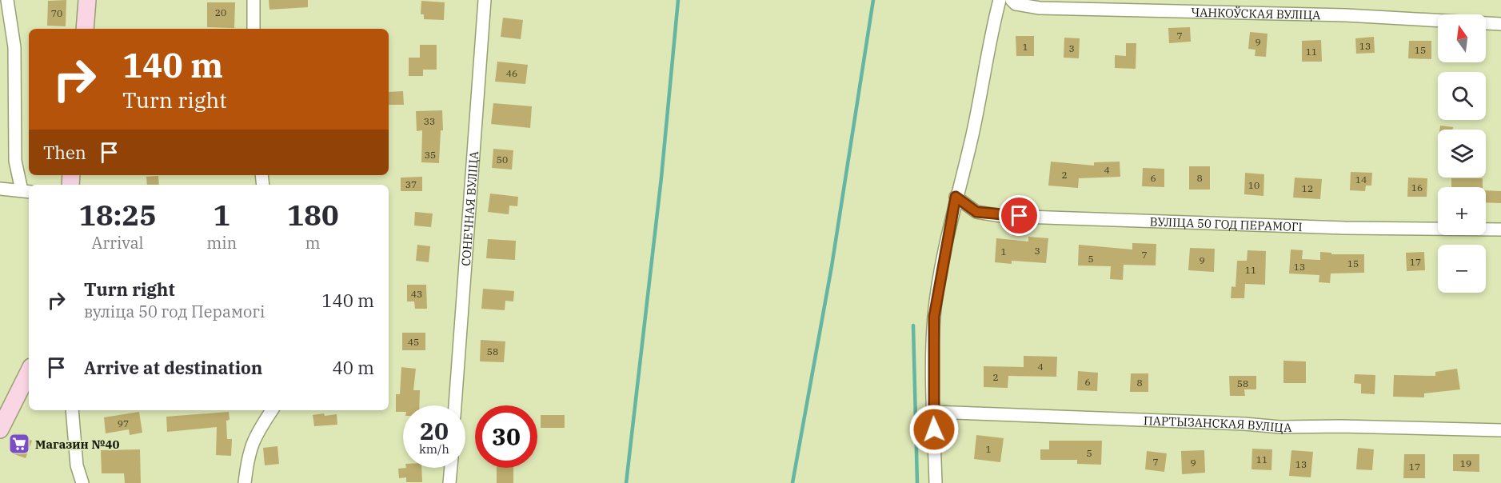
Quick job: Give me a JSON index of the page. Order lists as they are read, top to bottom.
{
  "streets": {
    "street": [
      "ЧАНКОЎСКАЯ ВУЛІЦА",
      "СОНЕЧНАЯ ВУЛІЦА",
      "ВУЛІЦА 50 ГОД ПЕРАМОГІ",
      "ПАРТЫЗАНСКАЯ ВУЛІЦА"
    ]
  },
  "places": {
    "supermarket": ["Магазин №40"]
  },
  "house_numbers": [
    "20",
    "70",
    "7",
    "9",
    "13",
    "1",
    "3",
    "15",
    "11",
    "46",
    "33",
    "35",
    "50",
    "4",
    "2",
    "6",
    "8",
    "14",
    "37",
    "10",
    "16",
    "12",
    "3",
    "1",
    "7",
    "5",
    "9",
    "17",
    "15",
    "13",
    "11",
    "43",
    "45",
    "58",
    "4",
    "2",
    "6",
    "8",
    "58",
    "97",
    "1",
    "5",
    "11",
    "7",
    "9",
    "19",
    "13",
    "17"
  ],
  "north": "top",
  "page": {
    "map_buttons": ["+", "−"],
    "turn": ["140 m", "Turn right"],
    "then": "Then",
    "eta": [
      "18:25",
      "Arrival",
      "1",
      "min",
      "180",
      "m"
    ],
    "list": [
      {
        "name": "Turn right",
        "note": "вуліца 50 год Перамогі",
        "value": "140 m"
      },
      {
        "name": "Arrive at destination",
        "value": "40 m"
      }
    ],
    "speed": "20 km/h",
    "limit": "30"
  }
}
